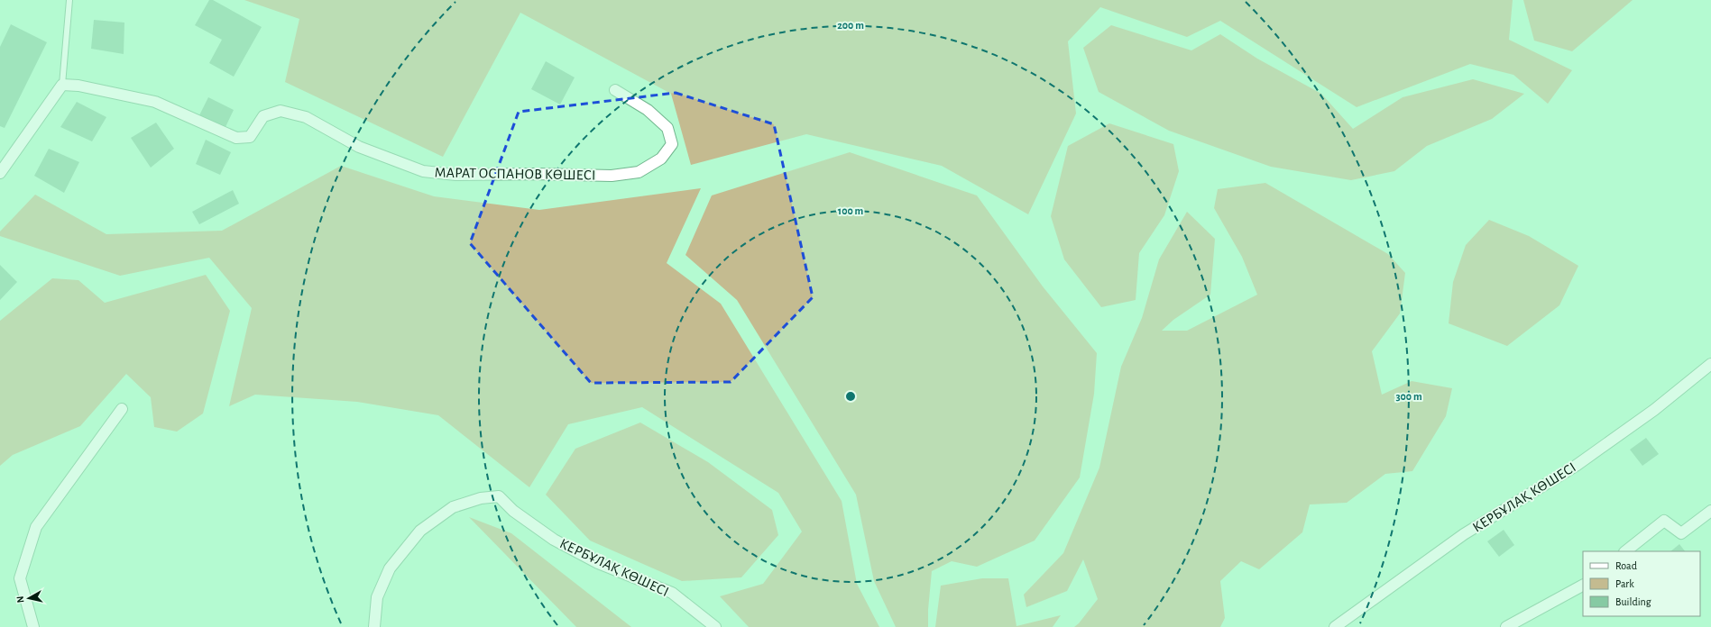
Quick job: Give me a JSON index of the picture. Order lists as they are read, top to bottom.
{
  "streets": {
    "street": ["МАРАТ ОСПАНОВ КӨШЕСІ", "КЕРБҰЛАҚ КӨШЕСІ"]
  },
  "legend": ["Road", "Park", "Building"],
  "north": "left",
  "rings": ["200 m", "100 m", "300 m"]
}
